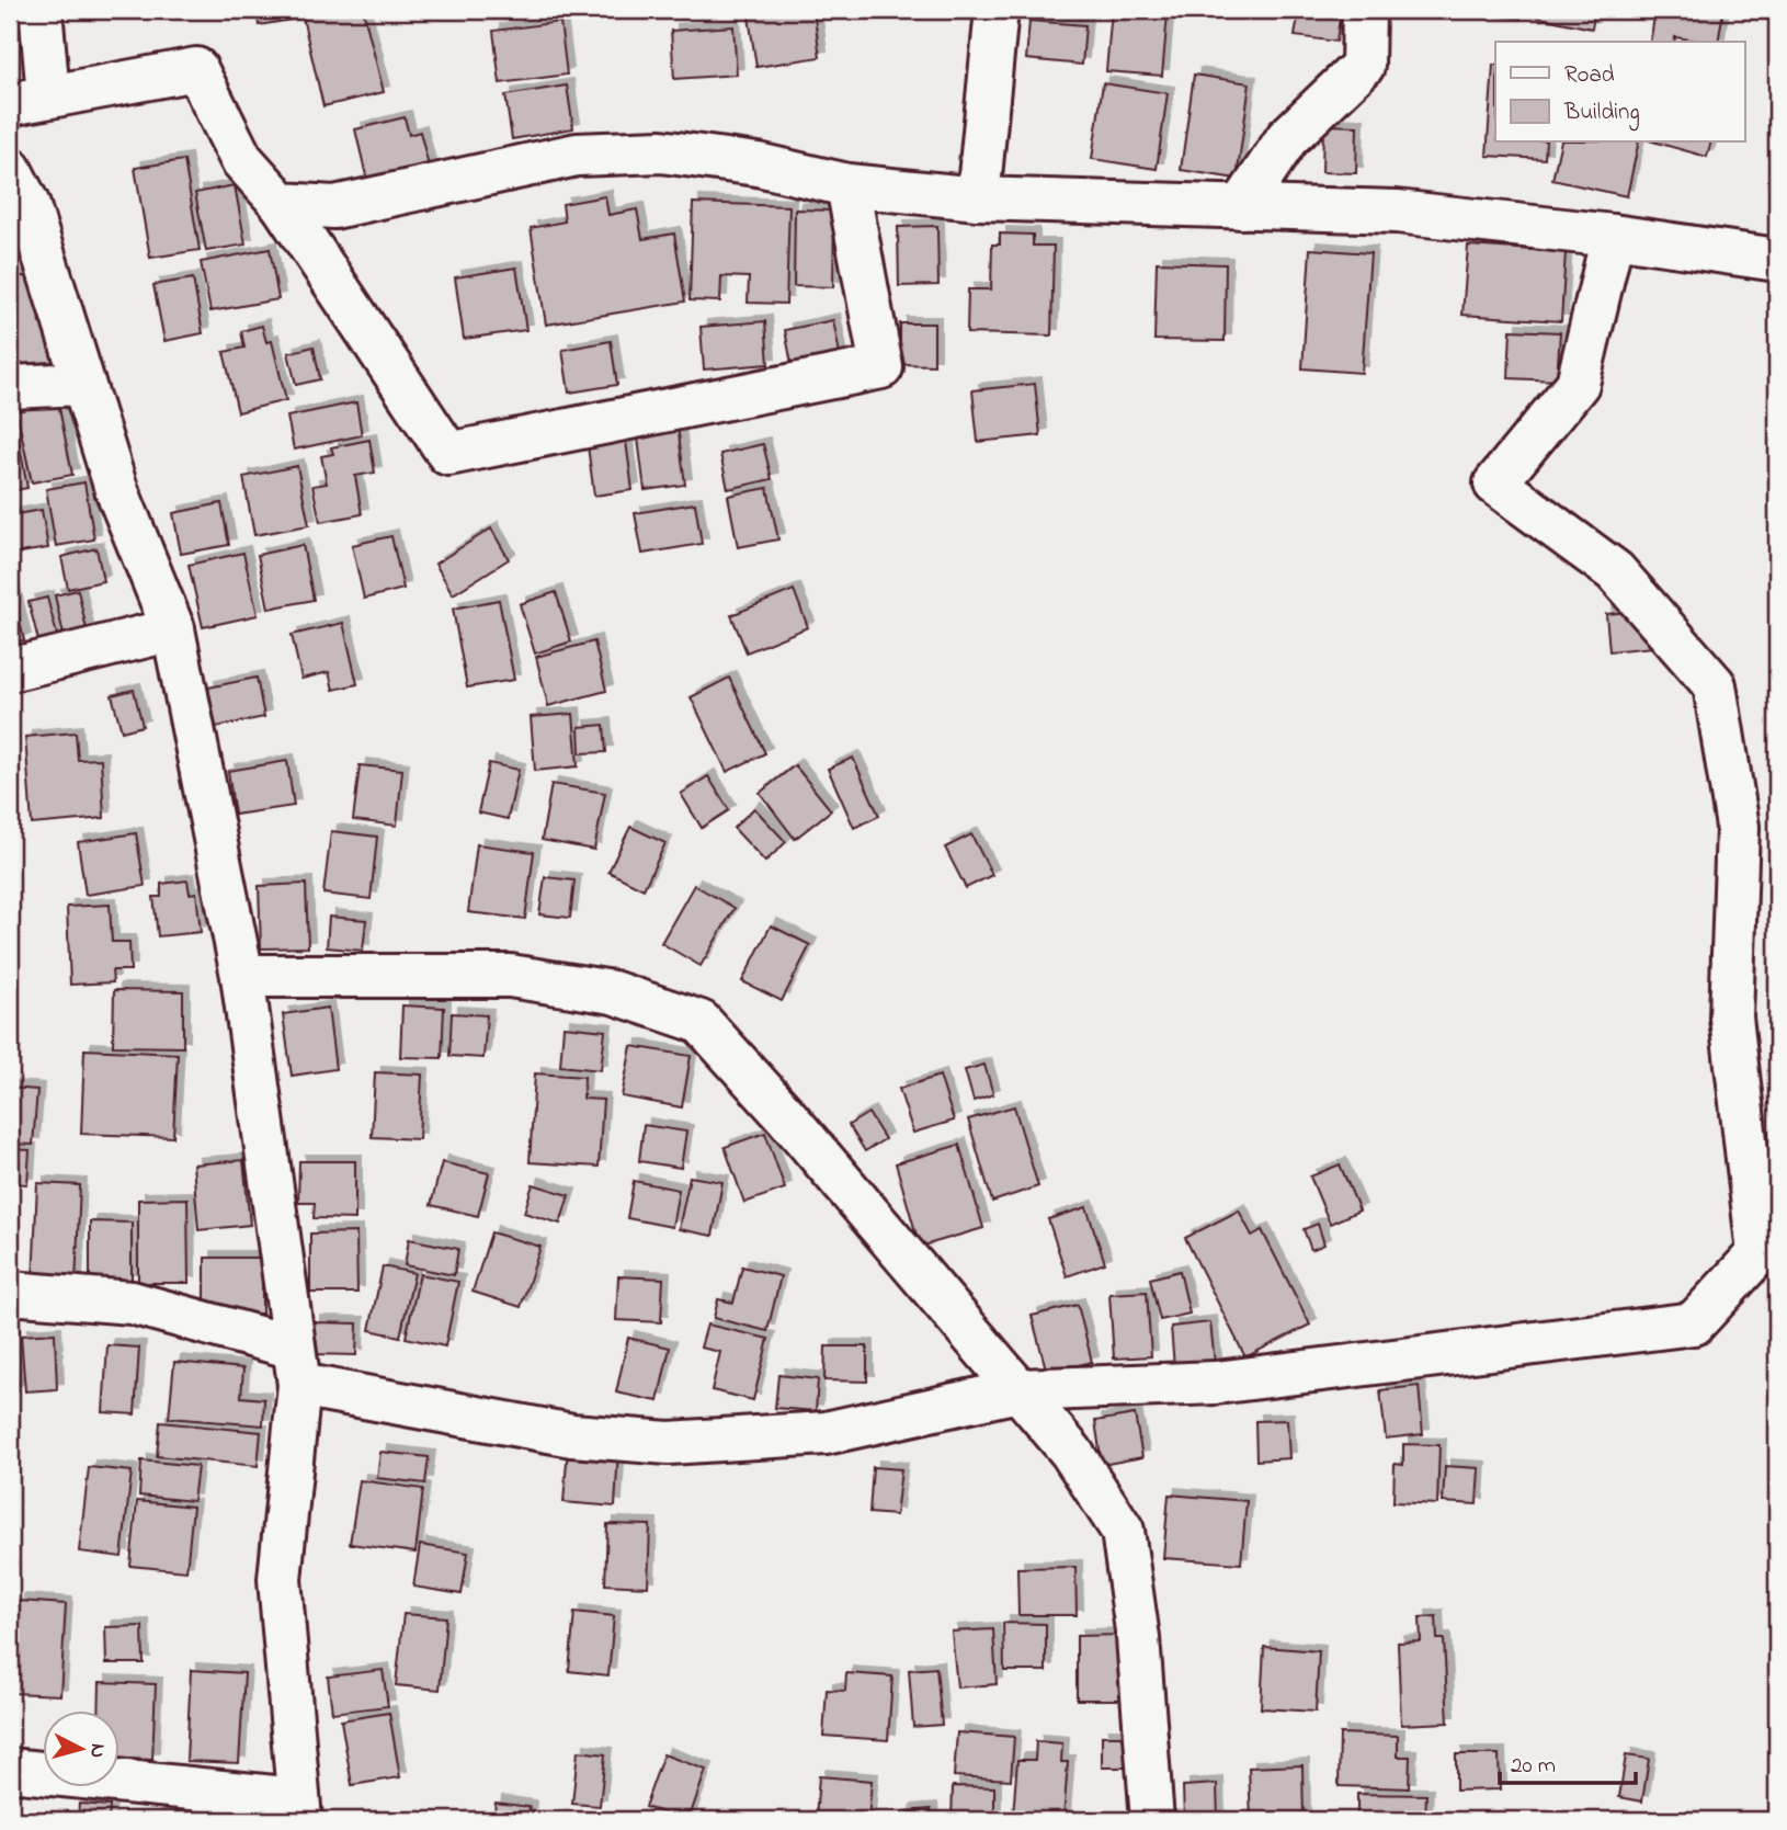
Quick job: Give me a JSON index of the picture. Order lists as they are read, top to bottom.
{
  "legend": ["Road", "Building"],
  "scale_bar": "20 m",
  "north": "right"
}
